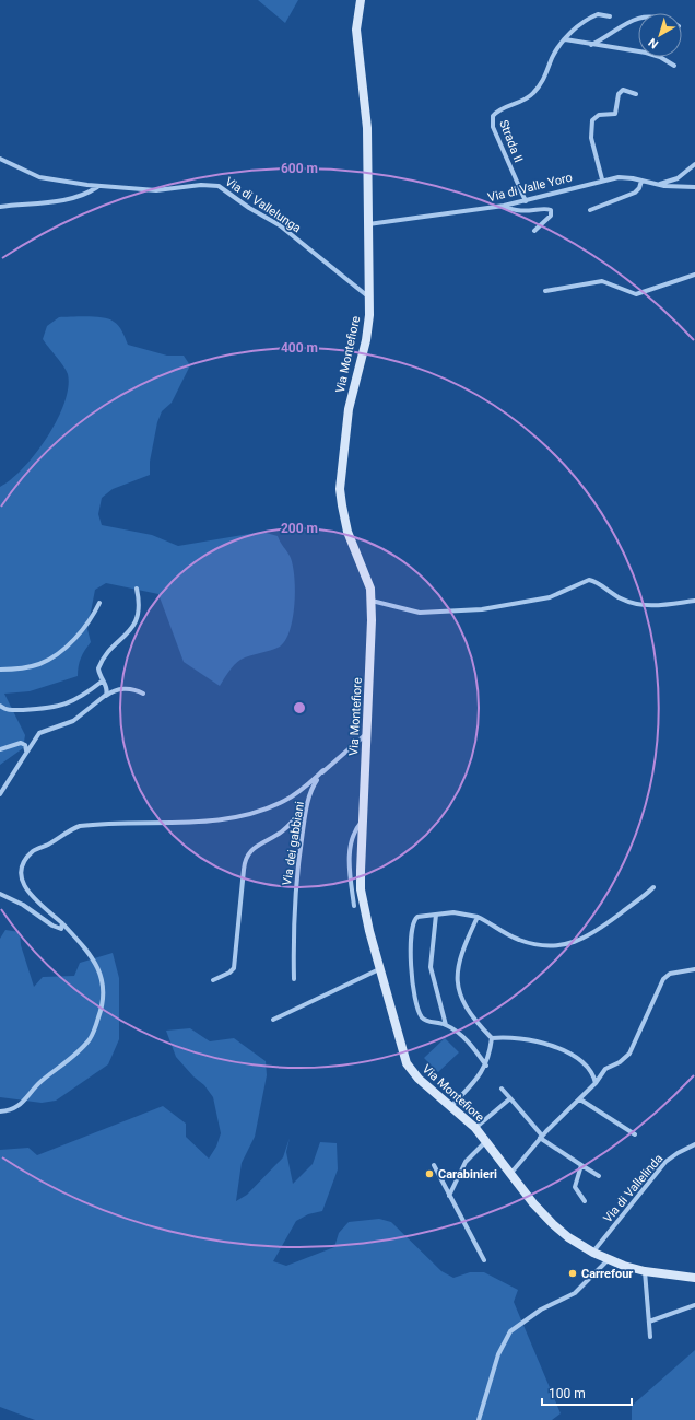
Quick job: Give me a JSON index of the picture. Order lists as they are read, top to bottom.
{
  "streets": {
    "main road": ["Via Montefiore"],
    "street": [
      "Strada II",
      "Via di Valle Yoro",
      "Via di Vallelunga",
      "Via dei gabbiani",
      "Via di Vallelinda"
    ]
  },
  "crossings": [
    ["Strada II", "Via di Valle Yoro"],
    ["Via di Valle Yoro", "Via Montefiore"],
    ["Via di Vallelunga", "Via Montefiore"],
    ["Via Montefiore", "Via dei gabbiani"],
    ["Via Montefiore", "Via di Vallelinda"]
  ],
  "places": ["Carabinieri", "Carrefour"],
  "scale_bar": "100 m",
  "north": "bottom left",
  "rings": ["600 m", "400 m", "200 m"]
}
